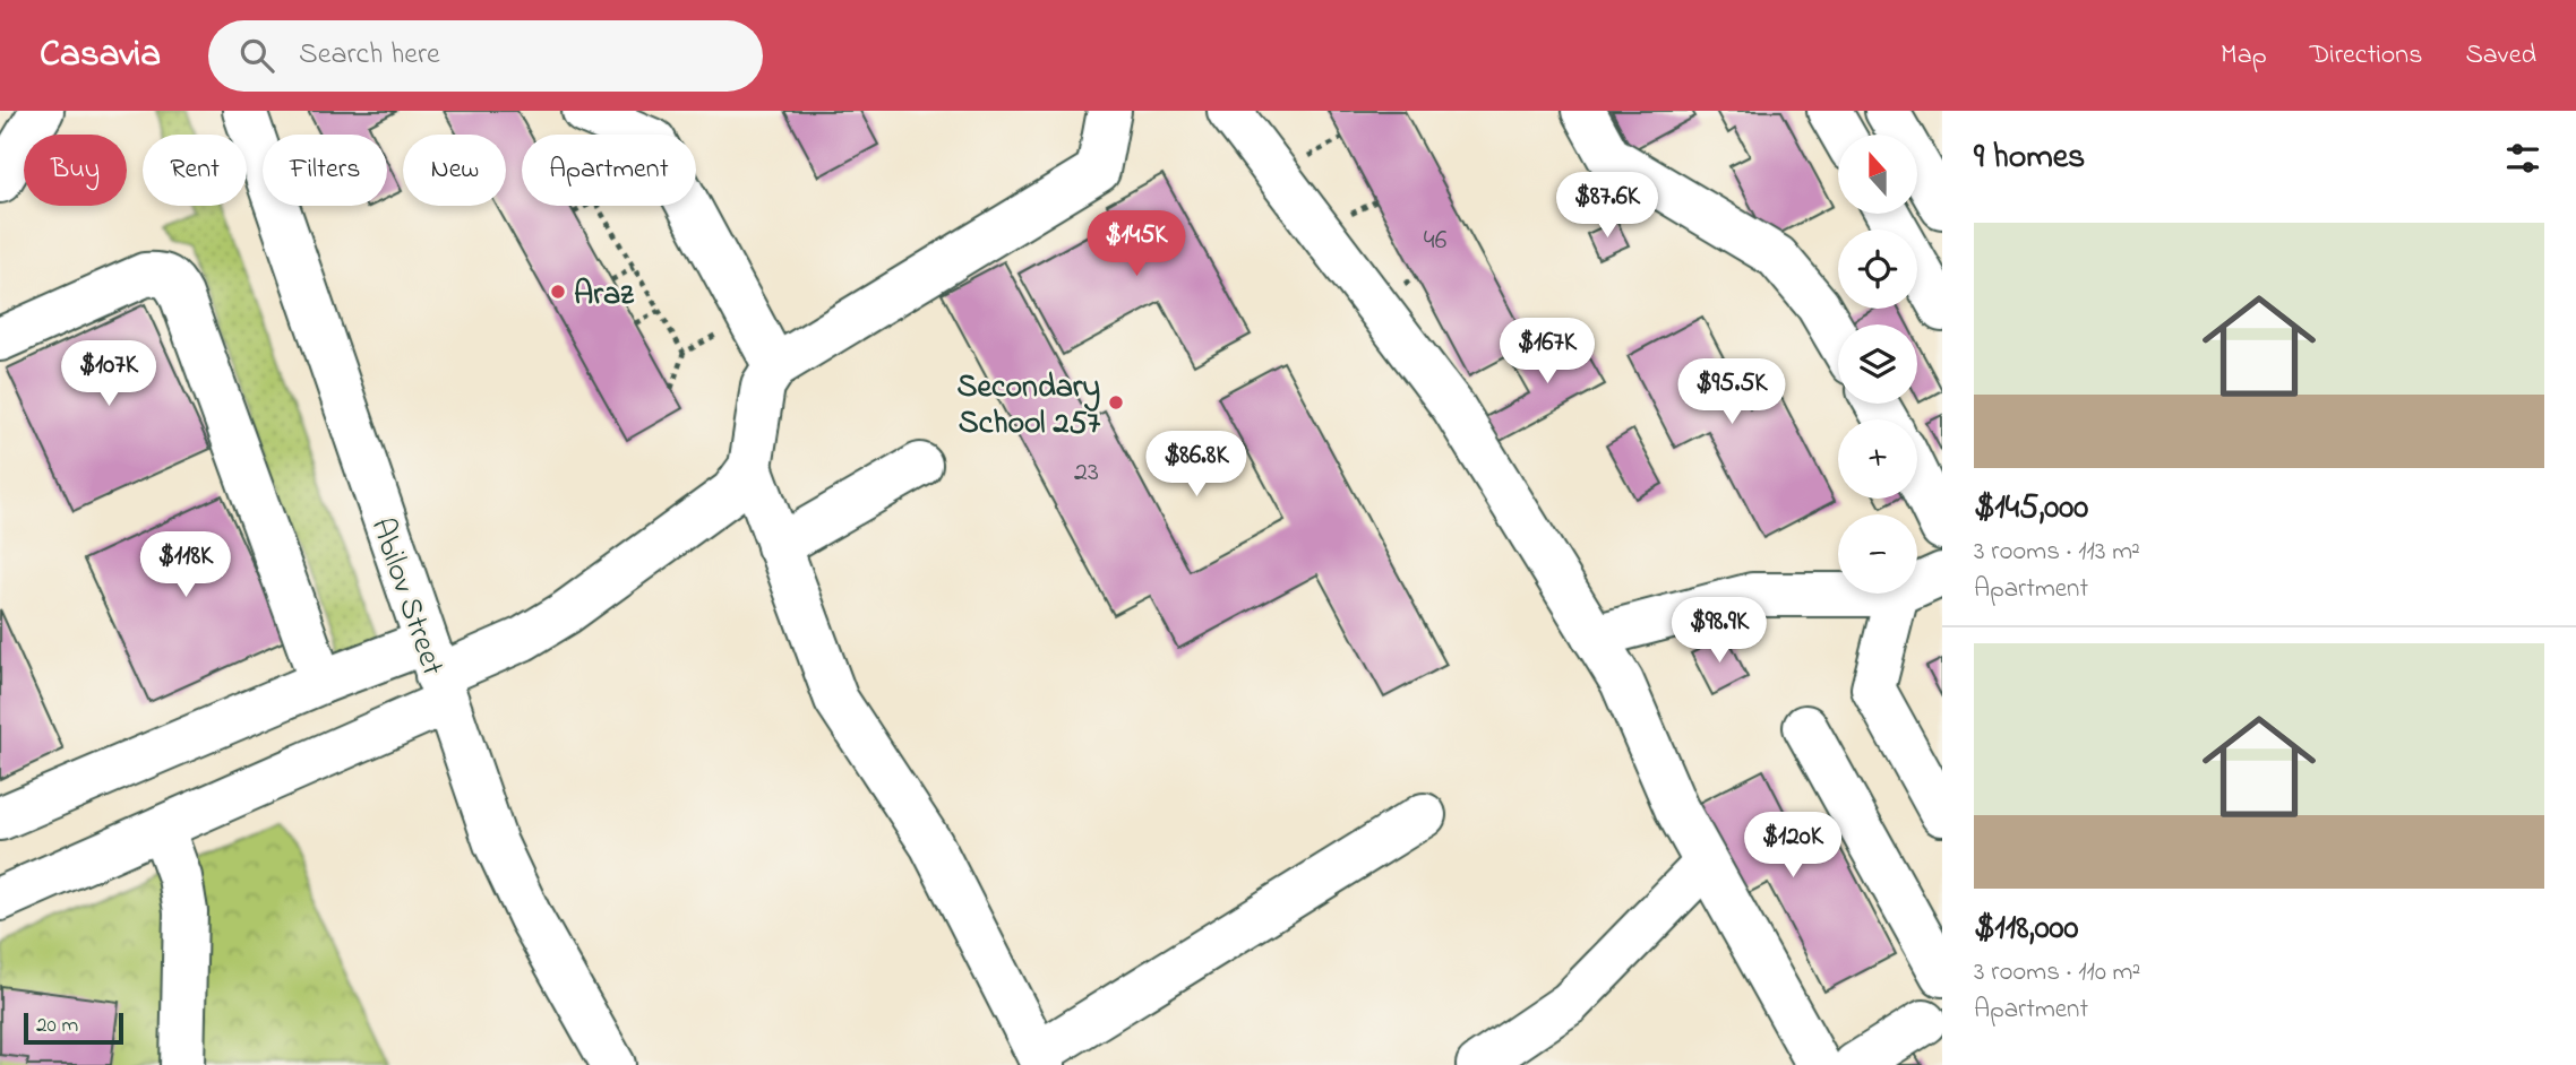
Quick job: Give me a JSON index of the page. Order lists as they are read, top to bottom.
{
  "streets": {
    "street": ["Abilov Street"]
  },
  "places": ["Araz", "Secondary School 257"],
  "house_numbers": ["46", "23"],
  "scale_bar": "20 m",
  "north": "top",
  "page": {
    "header": "Casavia",
    "search": "Search here",
    "nav": ["Map", "Directions", "Saved"],
    "heading": "9 homes",
    "map_buttons": ["+", "−"],
    "chip": [
      "Buy",
      "Rent",
      "Filters",
      "New",
      "Apartment"
    ],
    "price": [
      "$87.6K",
      "$145K",
      "$167K",
      "$107K",
      "$95.5K",
      "$86.8K",
      "$118K",
      "$98.9K",
      "$120K"
    ],
    "list": [
      {
        "name": "$145,000",
        "note": "3 rooms · 113 m² · Apartment"
      },
      {
        "name": "$118,000",
        "note": "3 rooms · 110 m² · Apartment"
      }
    ],
    "scale": "20 m"
  }
}
